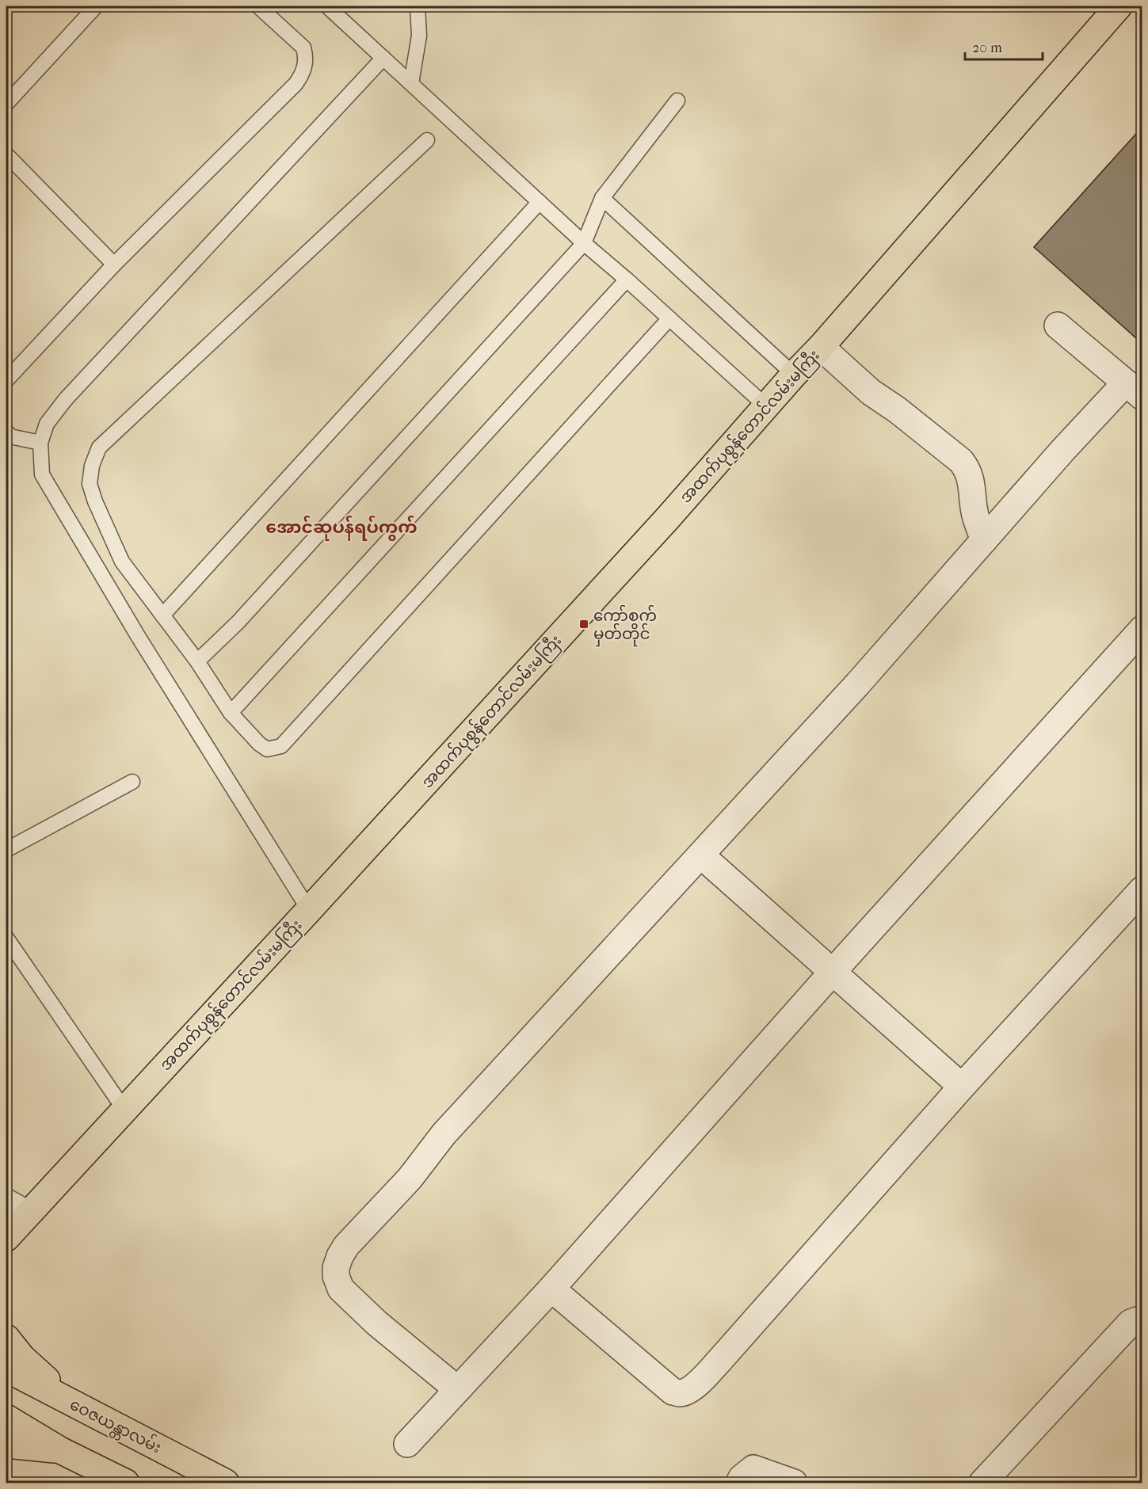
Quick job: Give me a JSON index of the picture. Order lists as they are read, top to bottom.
{
  "streets": {
    "main road": ["အထက်ပုစွန်တောင်လမ်းမကြီး", "ဝေဇယန္တာလမ်း"]
  },
  "districts": ["အောင်ဆုပန်ရပ်ကွက်"],
  "places": {
    "transit": ["ကော်စက် မှတ်တိုင်"]
  },
  "scale_bar": "20 m"
}
